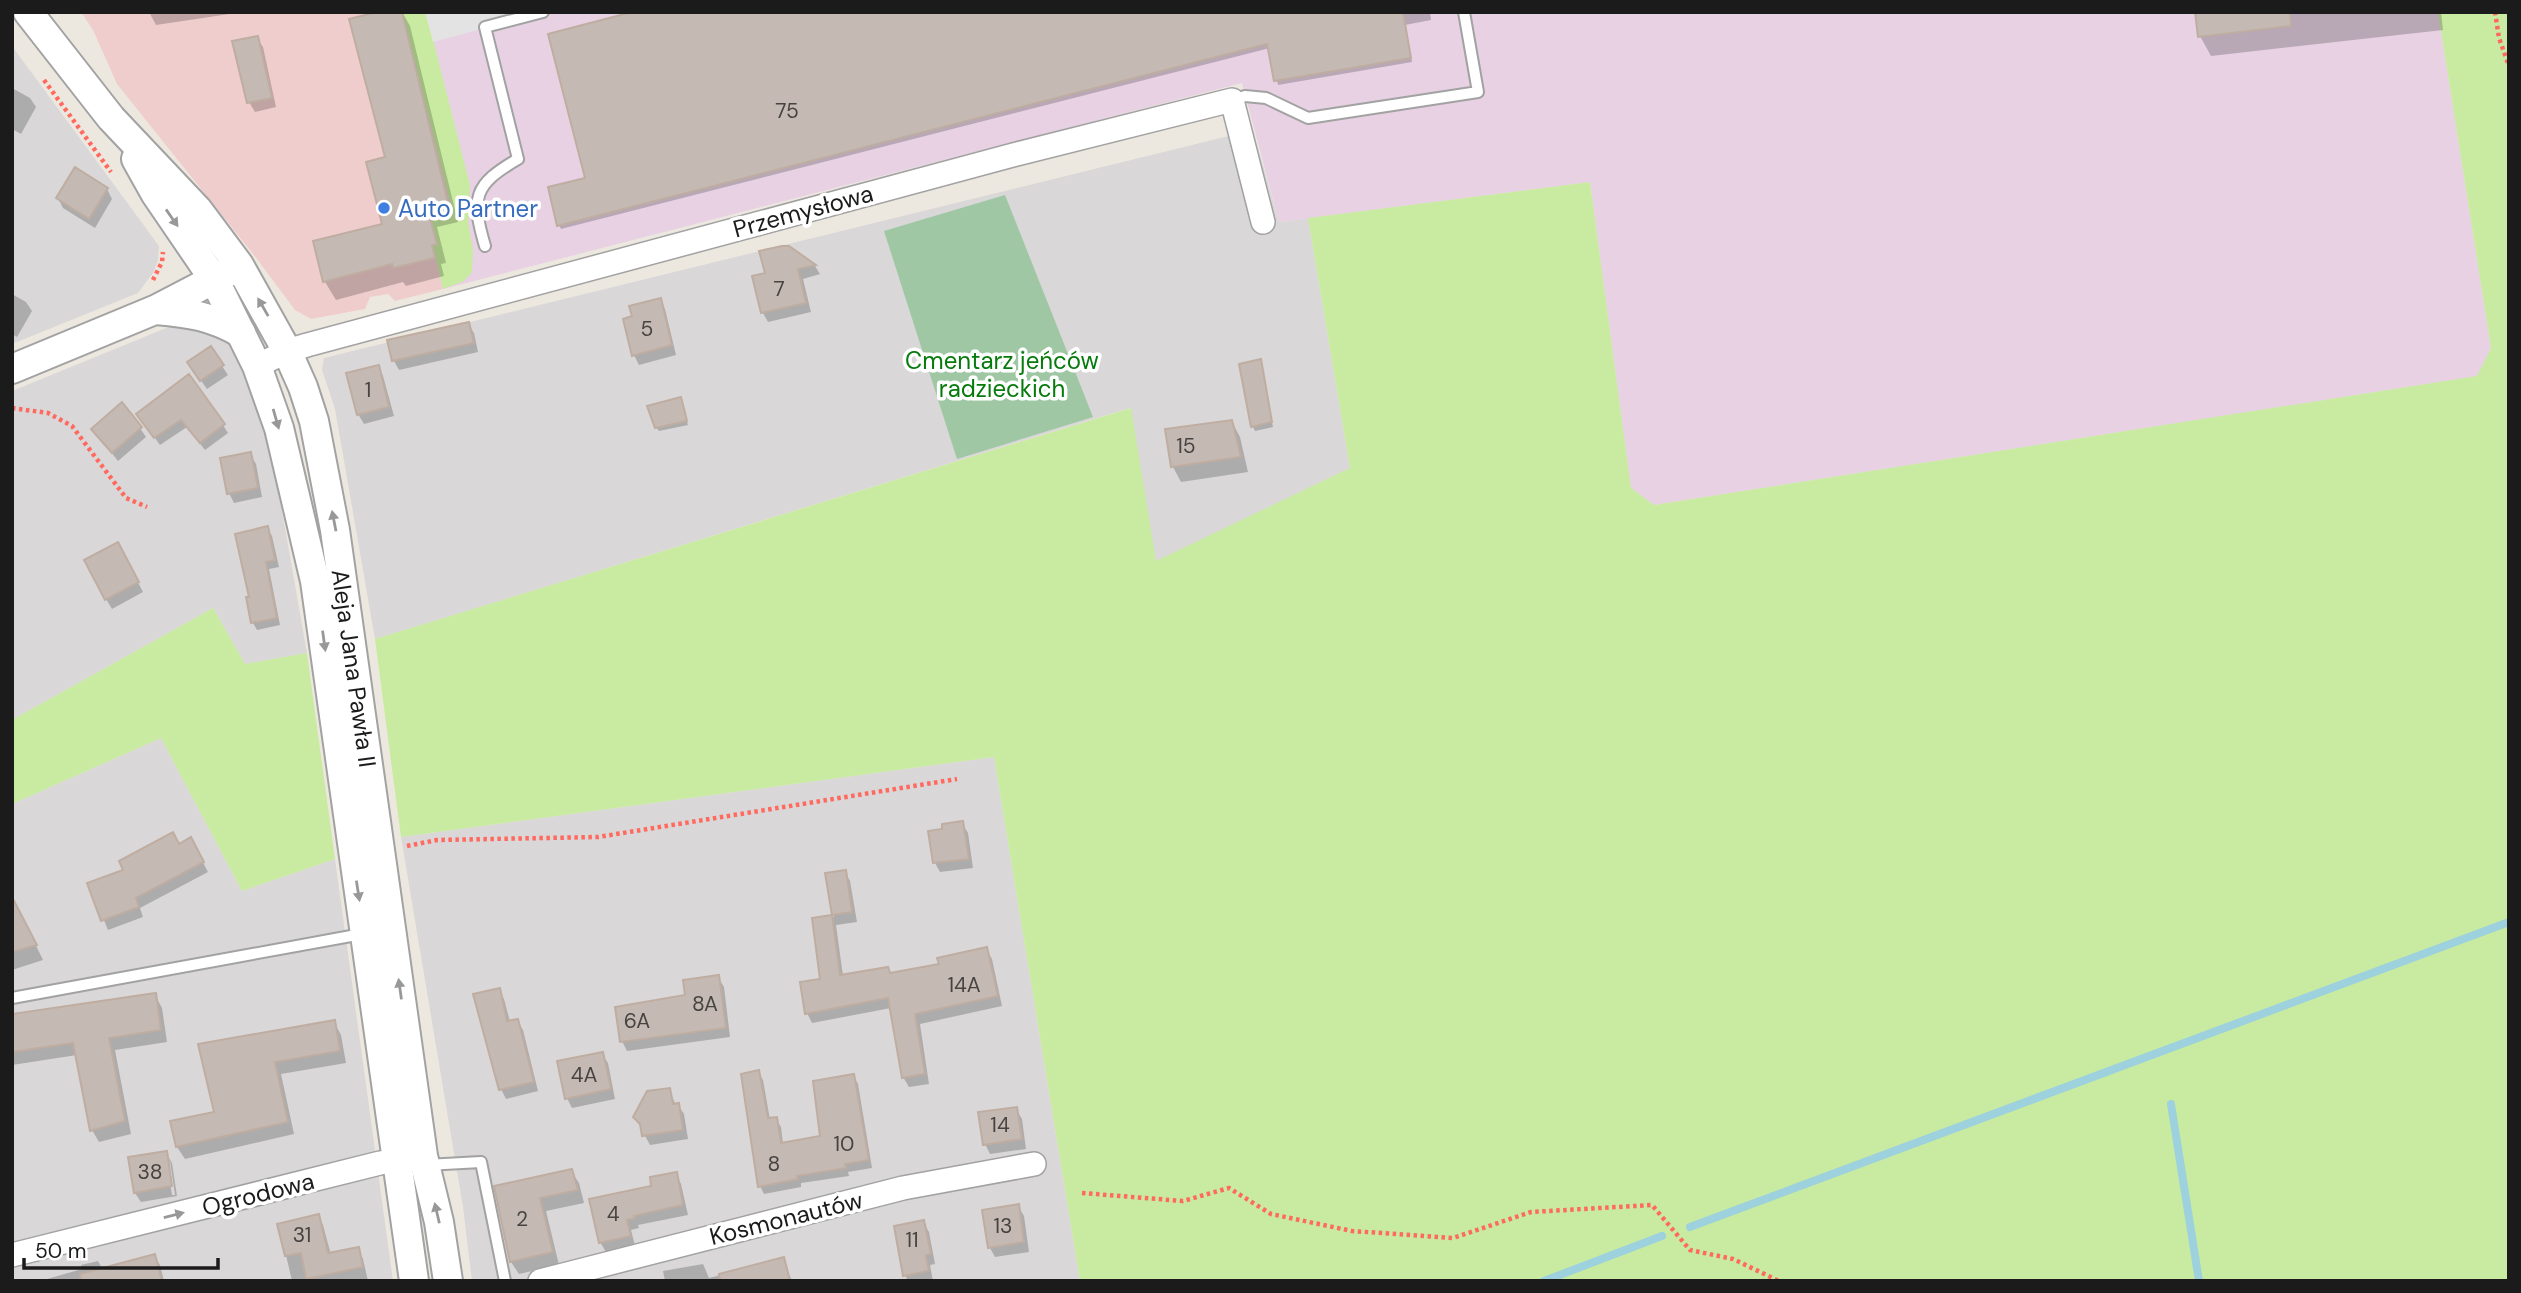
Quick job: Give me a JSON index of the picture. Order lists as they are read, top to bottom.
{
  "streets": {
    "street": [
      "Przemysłowa",
      "Aleja Jana Pawła II",
      "Ogrodowa",
      "Kosmonautów"
    ]
  },
  "crossings": [
    ["Przemysłowa", "Aleja Jana Pawła II"],
    ["Aleja Jana Pawła II", "Ogrodowa"]
  ],
  "one_way": ["Ogrodowa"],
  "parks": ["Cmentarz jeńców radzieckich"],
  "places": ["Auto Partner"],
  "house_numbers": [
    "75",
    "7",
    "5",
    "1",
    "15",
    "14A",
    "8A",
    "6A",
    "4A",
    "14",
    "10",
    "8",
    "38",
    "4",
    "2",
    "13",
    "31",
    "11"
  ],
  "scale_bar": "50 m"
}
